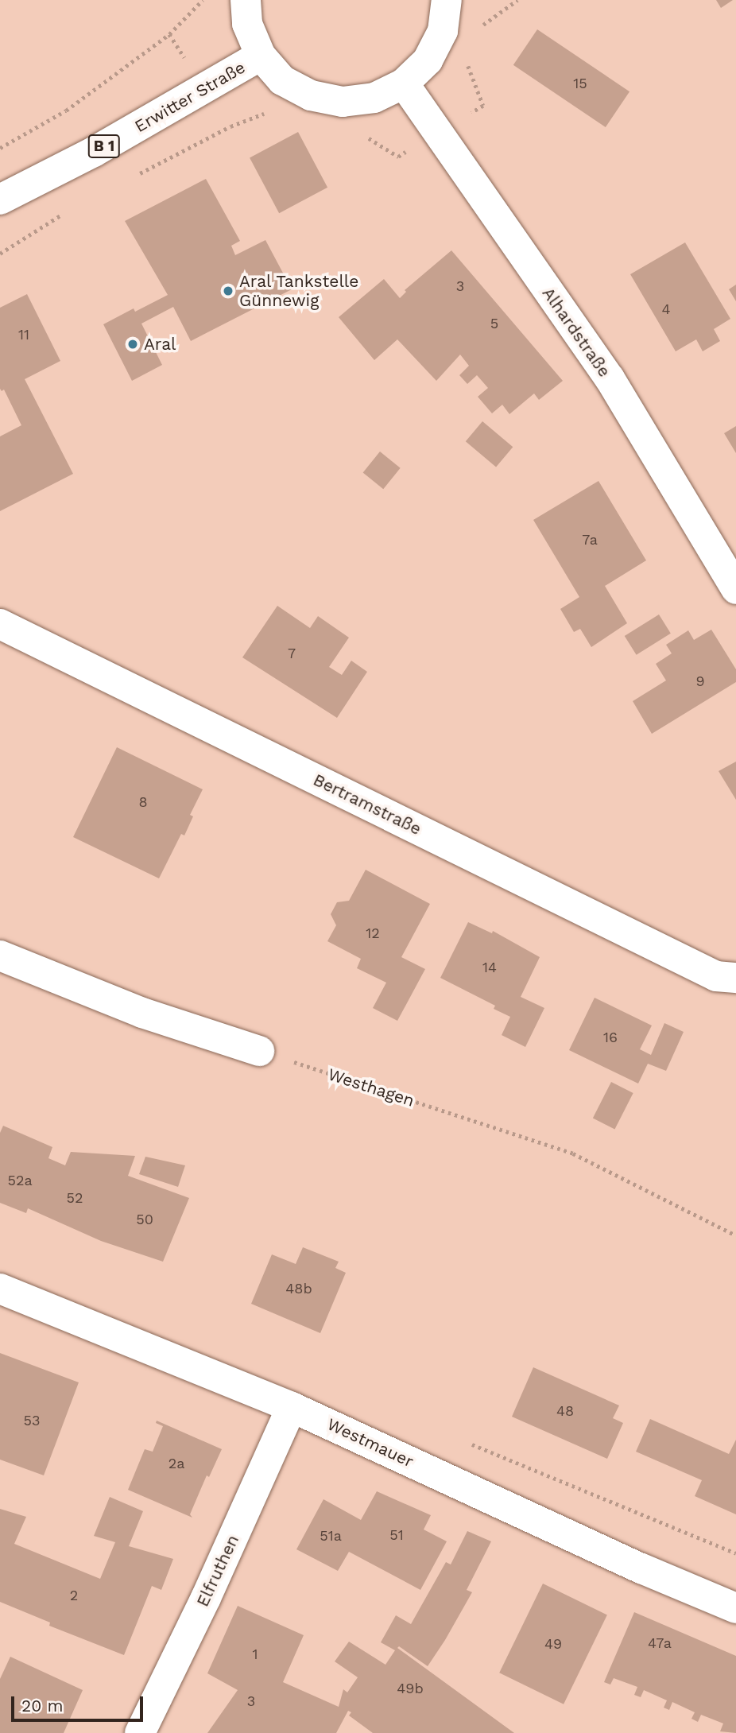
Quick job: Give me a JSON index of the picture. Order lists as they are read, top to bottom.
{
  "streets": {
    "main road": [
      "Erwitter Straße",
      "B 1",
      "Alhardstraße",
      "Bertramstraße",
      "Westmauer",
      "Elfruthen"
    ],
    "path": ["Westhagen"]
  },
  "crossings": [
    ["Westmauer", "Elfruthen"]
  ],
  "places": ["Aral Tankstelle Günnewig", "Aral"],
  "house_numbers": [
    "15",
    "3",
    "4",
    "5",
    "11",
    "7a",
    "7",
    "9",
    "8",
    "12",
    "14",
    "16",
    "52a",
    "52",
    "50",
    "48b",
    "48",
    "53",
    "2a",
    "51",
    "51a",
    "2",
    "47a",
    "49",
    "1",
    "49b",
    "3"
  ],
  "scale_bar": "20 m"
}
